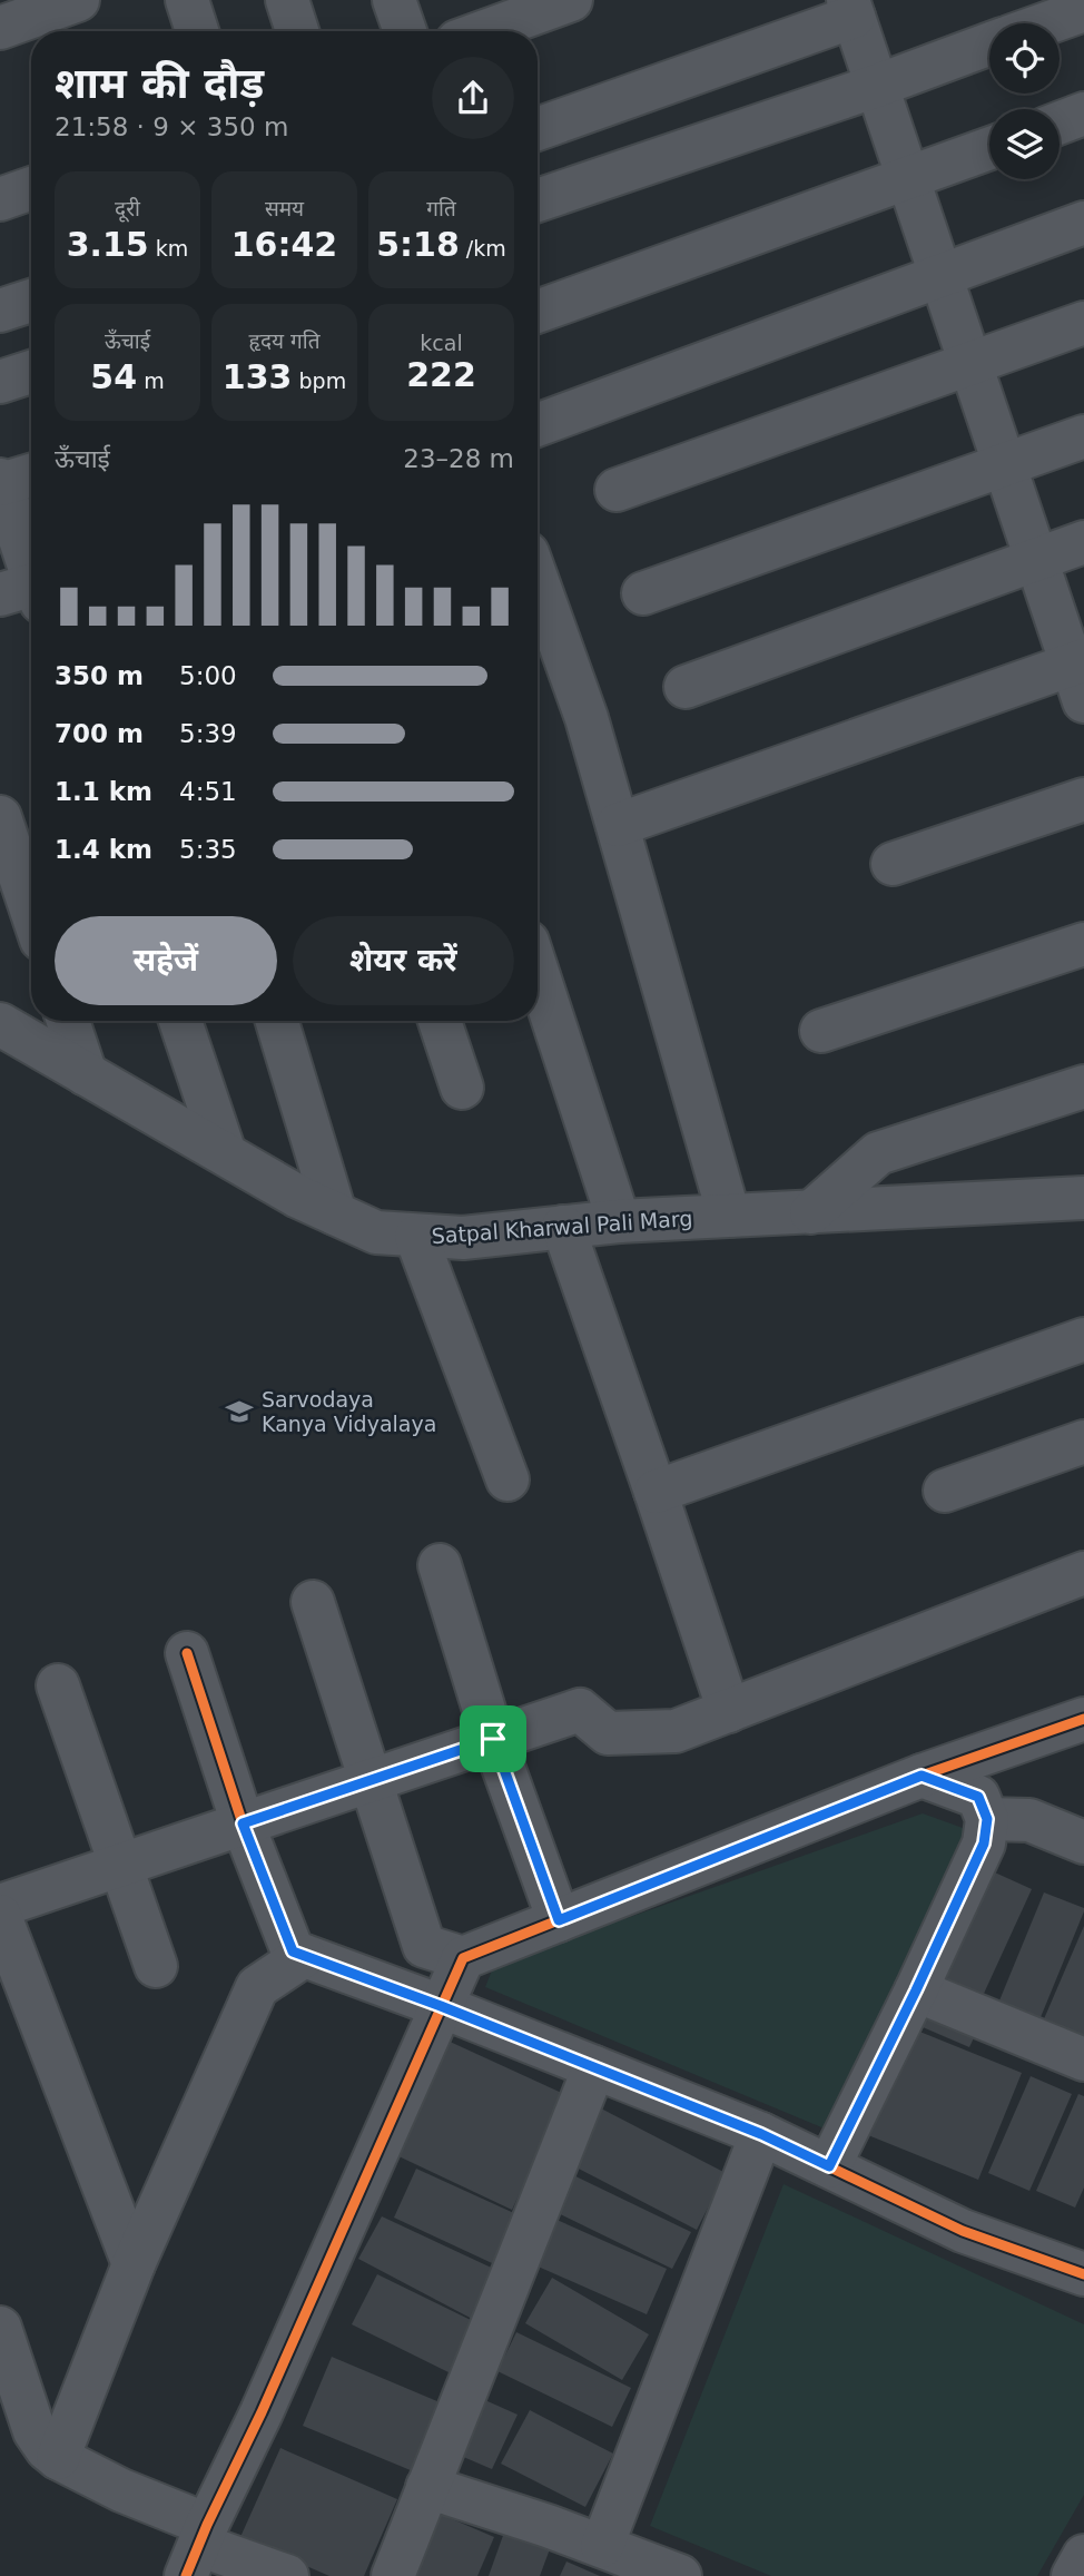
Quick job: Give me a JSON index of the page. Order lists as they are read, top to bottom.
{
  "streets": {
    "street": ["Satpal Kharwal Pali Marg"]
  },
  "places": {
    "school or university": ["Sarvodaya Kanya Vidyalaya"]
  },
  "page": {
    "heading": ["शाम की दौड़", "21:58 · 9 × 350 m"],
    "stats": [
      ["दूरी", "3.15 km"],
      ["समय", "16:42"],
      ["गति", "5:18 /km"],
      ["ऊँचाई", "54 m"],
      ["हृदय गति", "133 bpm"],
      ["kcal", "222"]
    ],
    "chart": ["ऊँचाई", "23–28 m"],
    "list": [
      {
        "name": "350 m",
        "note": "5:00"
      },
      {
        "name": "700 m",
        "note": "5:39"
      },
      {
        "name": "1.1 km",
        "note": "4:51"
      },
      {
        "name": "1.4 km",
        "note": "5:35"
      }
    ],
    "buttons": ["सहेजें", "शेयर करें"]
  }
}
